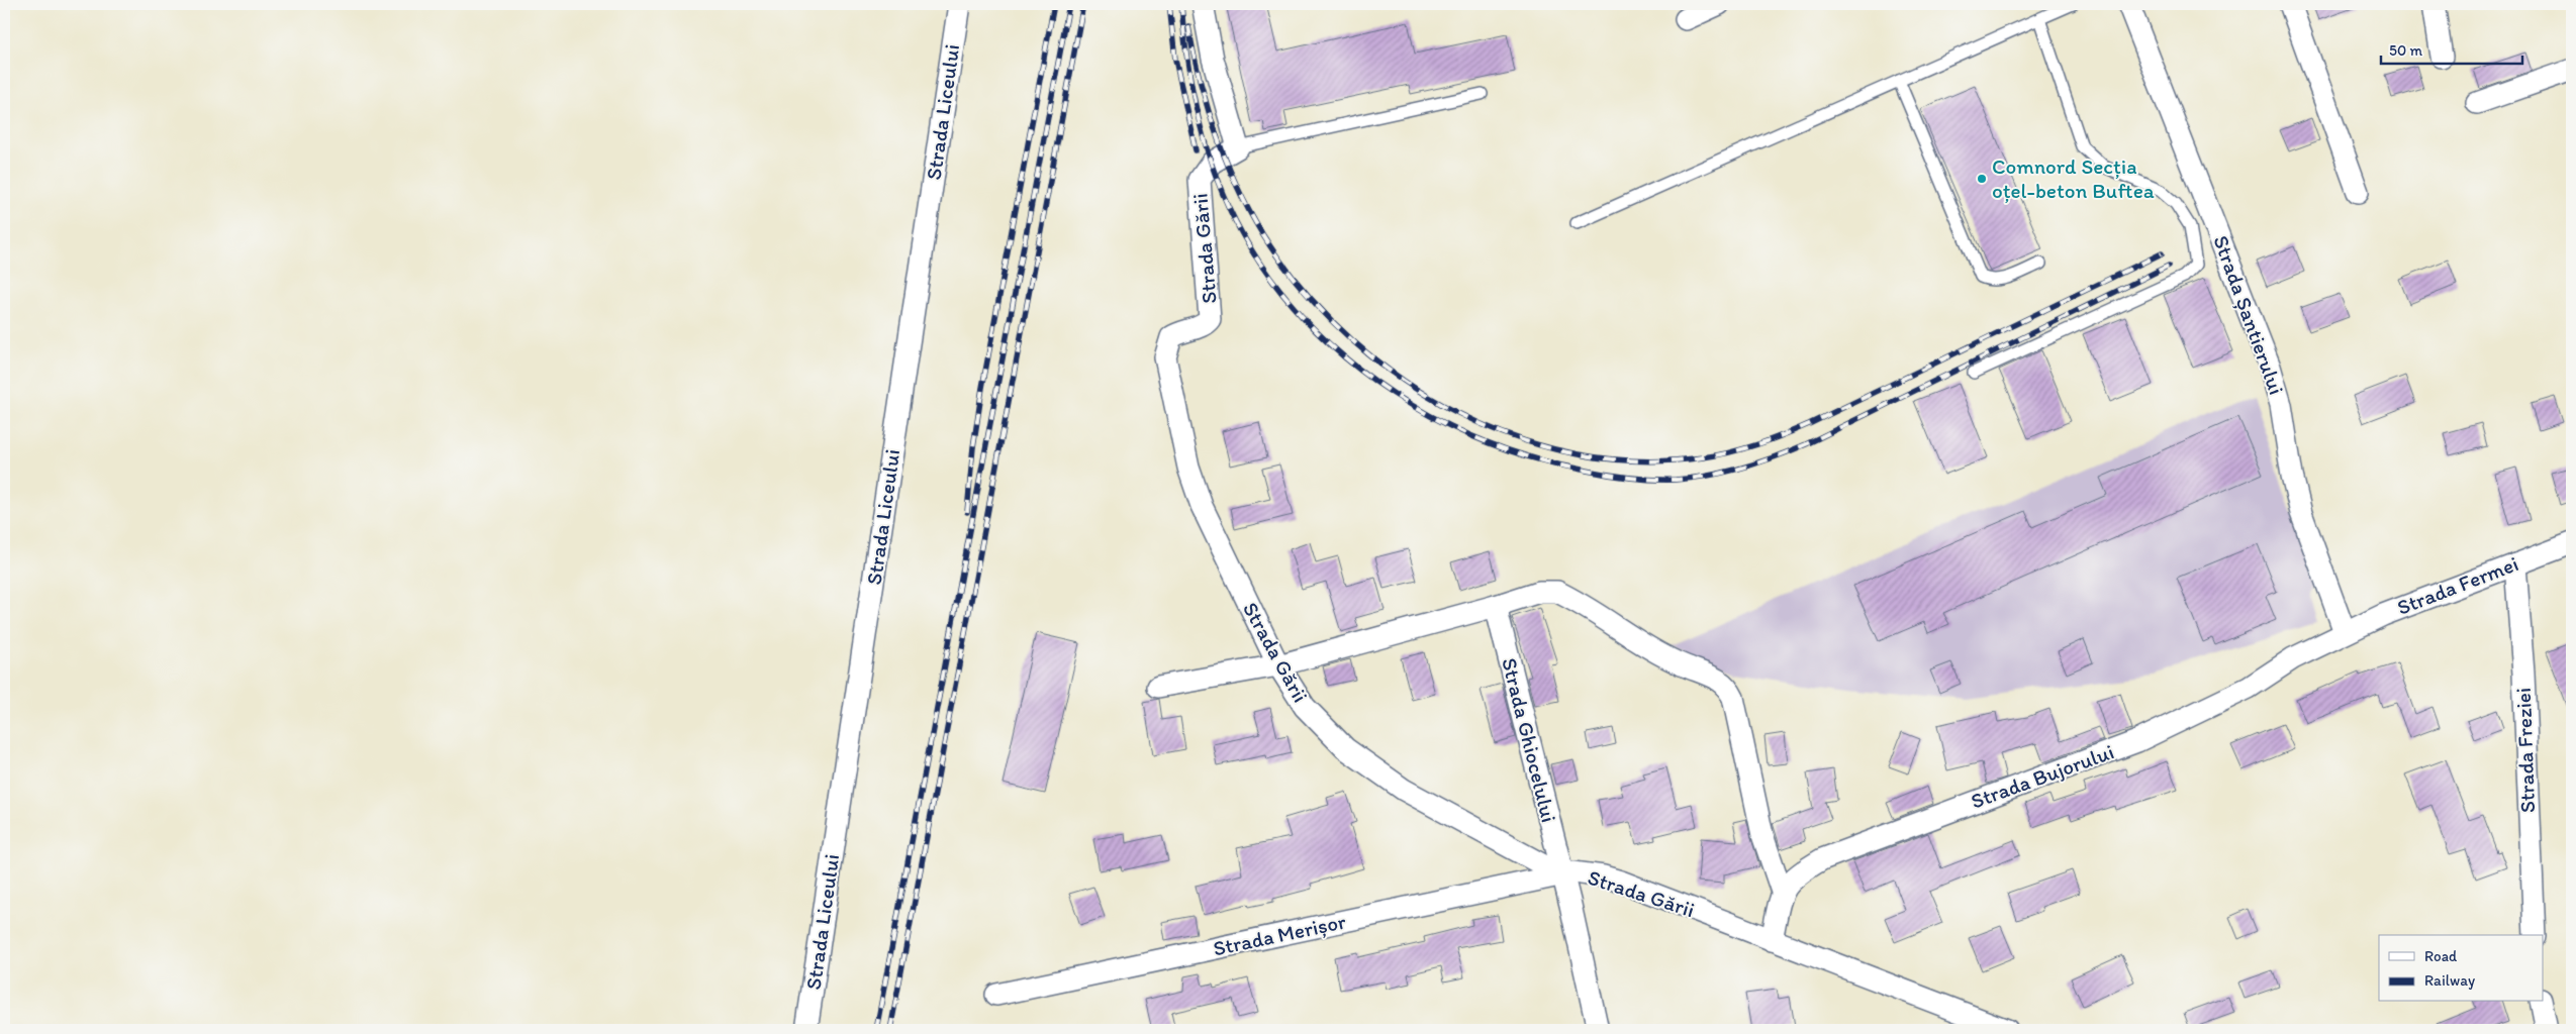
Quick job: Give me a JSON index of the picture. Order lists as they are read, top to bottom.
{
  "streets": {
    "street": [
      "Strada Liceului",
      "Strada Gării",
      "Strada Șantierului",
      "Strada Fermei",
      "Strada Ghiocelului",
      "Strada Freziei",
      "Strada Bujorului",
      "Strada Merișor"
    ]
  },
  "crossings": [
    ["Strada Gării", "Strada Ghiocelului"],
    ["Strada Gării", "Strada Bujorului"],
    ["Strada Gării", "Strada Merișor"],
    ["Strada Șantierului", "Strada Fermei"],
    ["Strada Șantierului", "Strada Bujorului"],
    ["Strada Fermei", "Strada Freziei"],
    ["Strada Fermei", "Strada Bujorului"],
    ["Strada Ghiocelului", "Strada Merișor"]
  ],
  "places": ["Comnord Secția oțel-beton Buftea"],
  "legend": ["Road", "Railway"],
  "scale_bar": "50 m"
}
